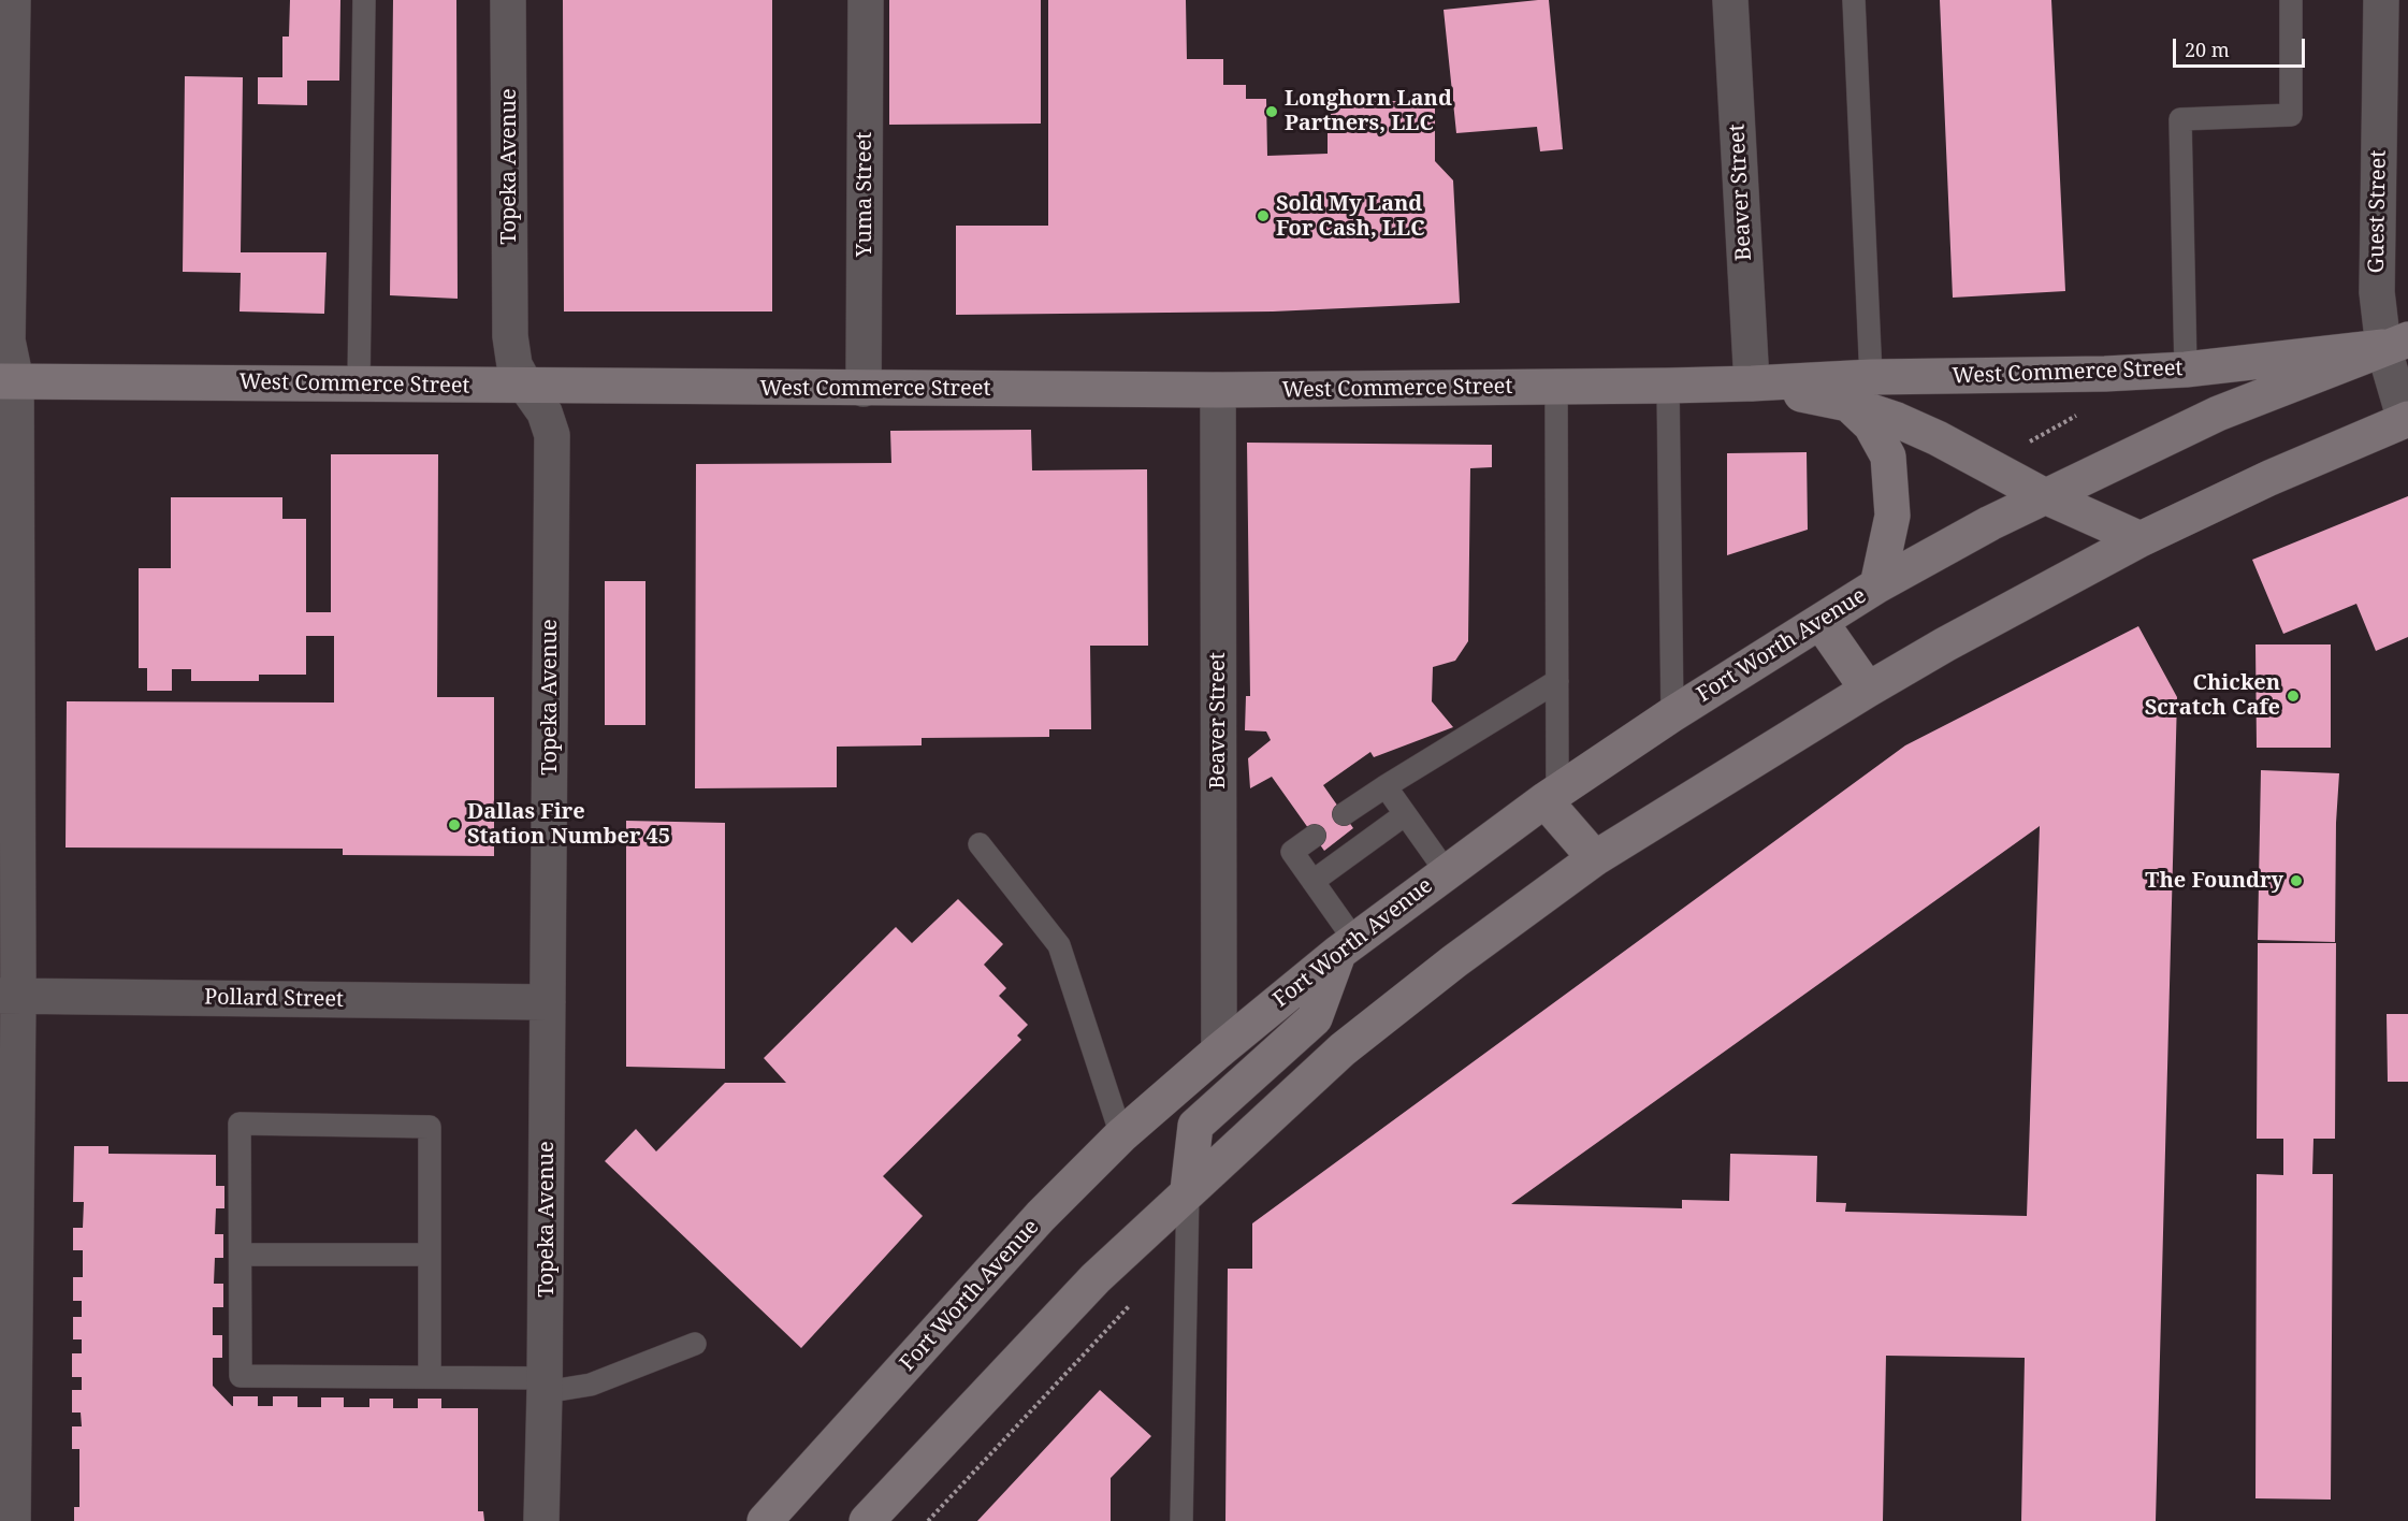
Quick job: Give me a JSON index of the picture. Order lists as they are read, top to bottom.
{
  "streets": {
    "main road": ["West Commerce Street", "Fort Worth Avenue"],
    "street": [
      "Topeka Avenue",
      "Beaver Street",
      "Yuma Street",
      "Guest Street",
      "Pollard Street"
    ]
  },
  "crossings": [
    ["Topeka Avenue", "West Commerce Street"],
    ["Topeka Avenue", "Pollard Street"],
    ["Beaver Street", "West Commerce Street"],
    ["Beaver Street", "Fort Worth Avenue"],
    ["Yuma Street", "West Commerce Street"],
    ["Guest Street", "West Commerce Street"],
    ["West Commerce Street", "Fort Worth Avenue"]
  ],
  "places": [
    "Longhorn Land Partners, LLC",
    "Sold My Land For Cash, LLC",
    "Chicken Scratch Cafe",
    "Dallas Fire Station Number 45",
    "The Foundry"
  ],
  "scale_bar": "20 m"
}
